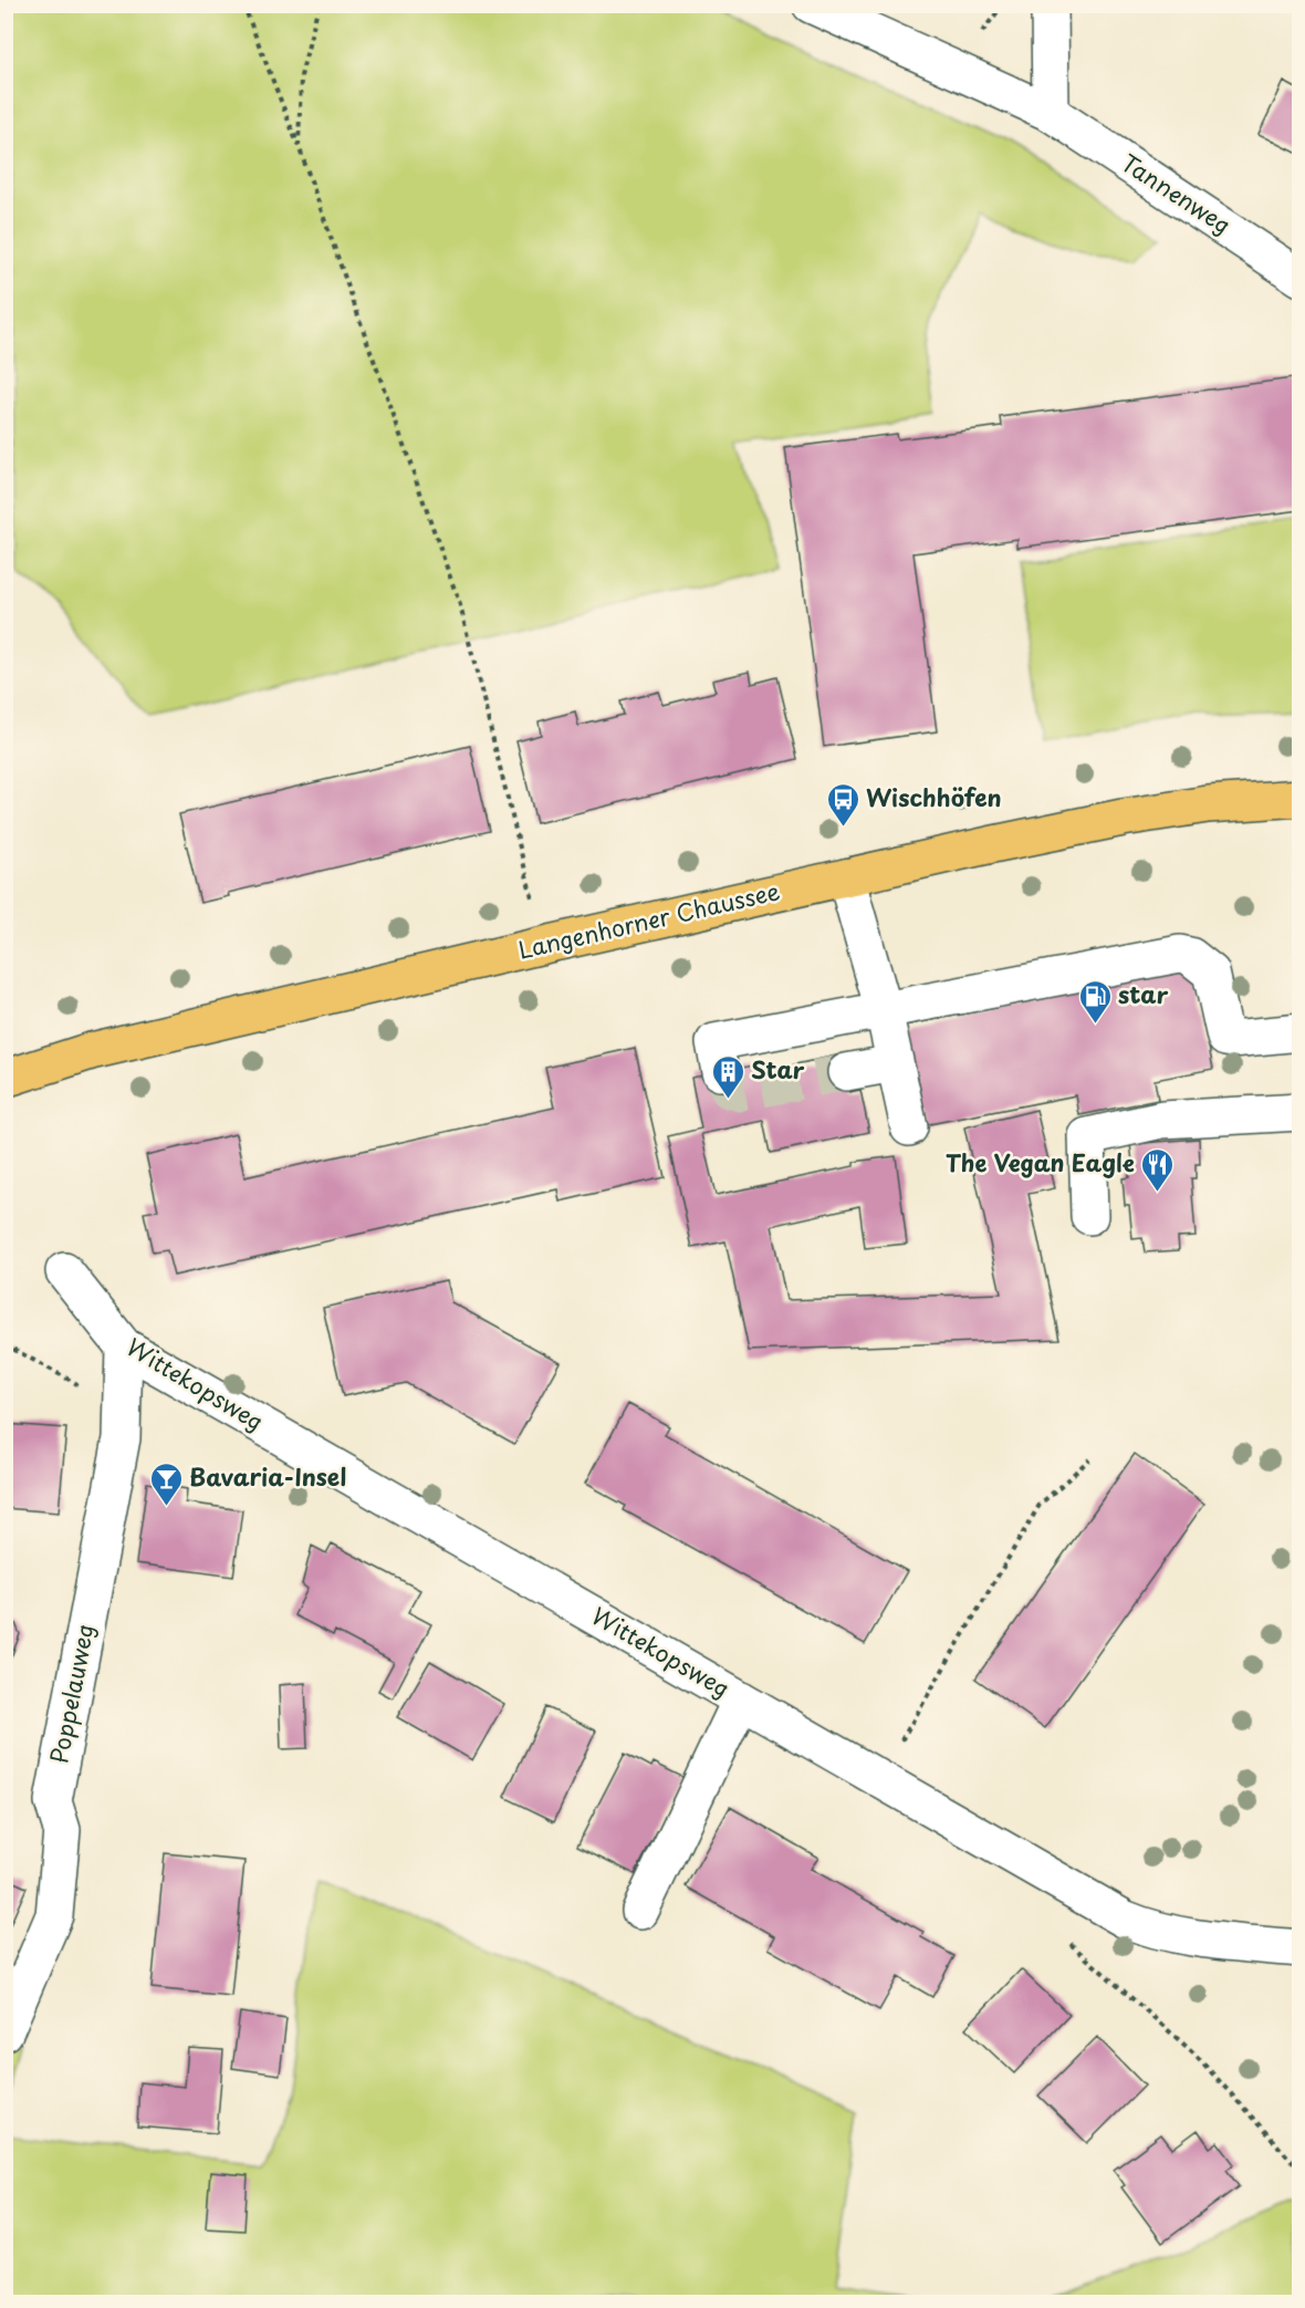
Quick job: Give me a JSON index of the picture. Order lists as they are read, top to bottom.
{
  "streets": {
    "main road": ["Langenhorner Chaussee"],
    "street": ["Tannenweg", "Wittekopsweg", "Poppelauweg"]
  },
  "crossings": [
    ["Wittekopsweg", "Poppelauweg"]
  ],
  "places": {
    "bus stop": ["Wischhöfen"],
    "fuel station": ["star"],
    "building": ["Star"],
    "restaurant": ["The Vegan Eagle"],
    "bar": ["Bavaria-Insel"]
  }
}
